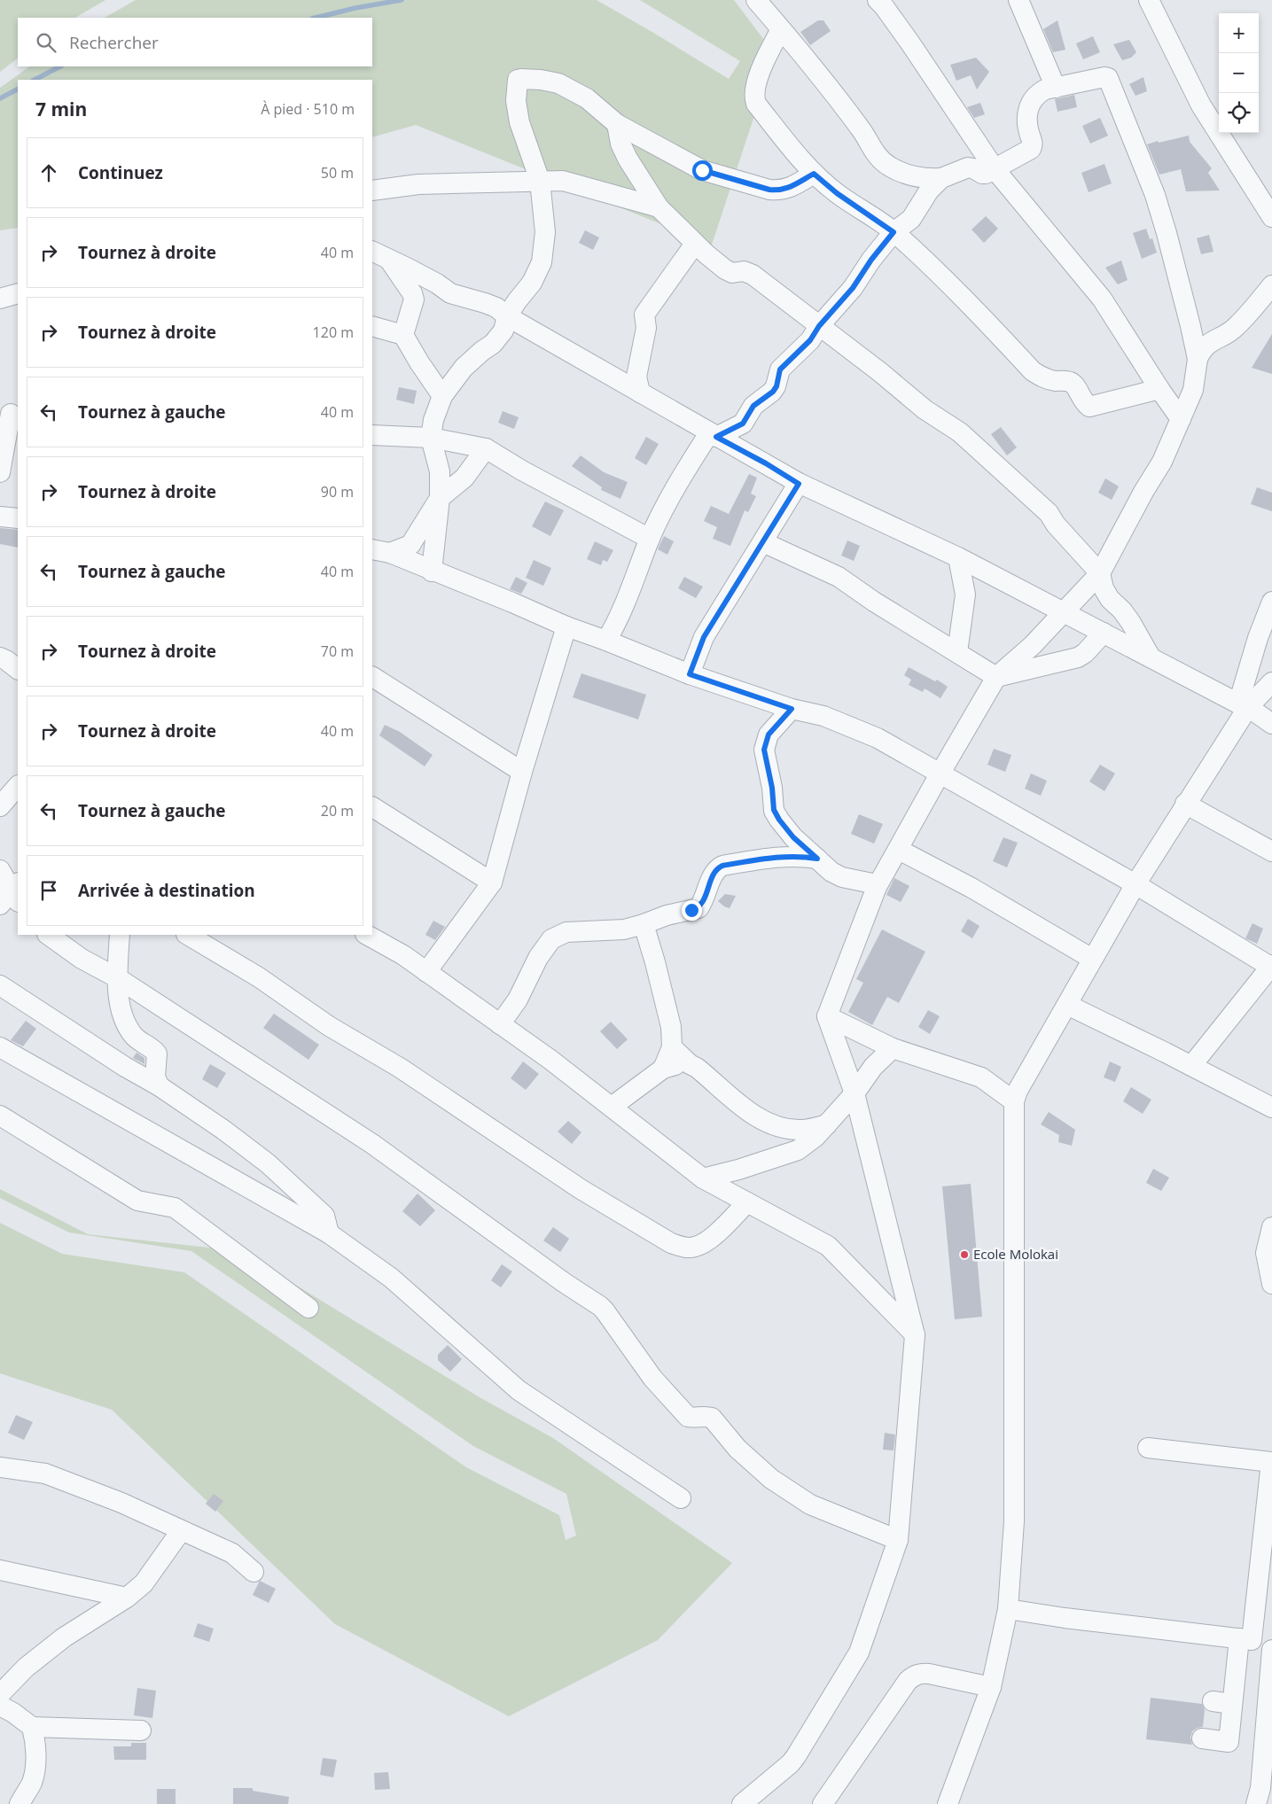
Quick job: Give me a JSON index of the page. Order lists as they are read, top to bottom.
{
  "places": ["Ecole Molokai"],
  "page": {
    "map_buttons": ["+", "−"],
    "search": "Rechercher",
    "heading": ["7 min", "À pied · 510 m"],
    "list": [
      ["Continuez", "50 m"],
      ["Tournez à droite", "40 m"],
      ["Tournez à droite", "120 m"],
      ["Tournez à gauche", "40 m"],
      ["Tournez à droite", "90 m"],
      ["Tournez à gauche", "40 m"],
      ["Tournez à droite", "70 m"],
      ["Tournez à droite", "40 m"],
      ["Tournez à gauche", "20 m"],
      "Arrivée à destination"
    ]
  }
}
